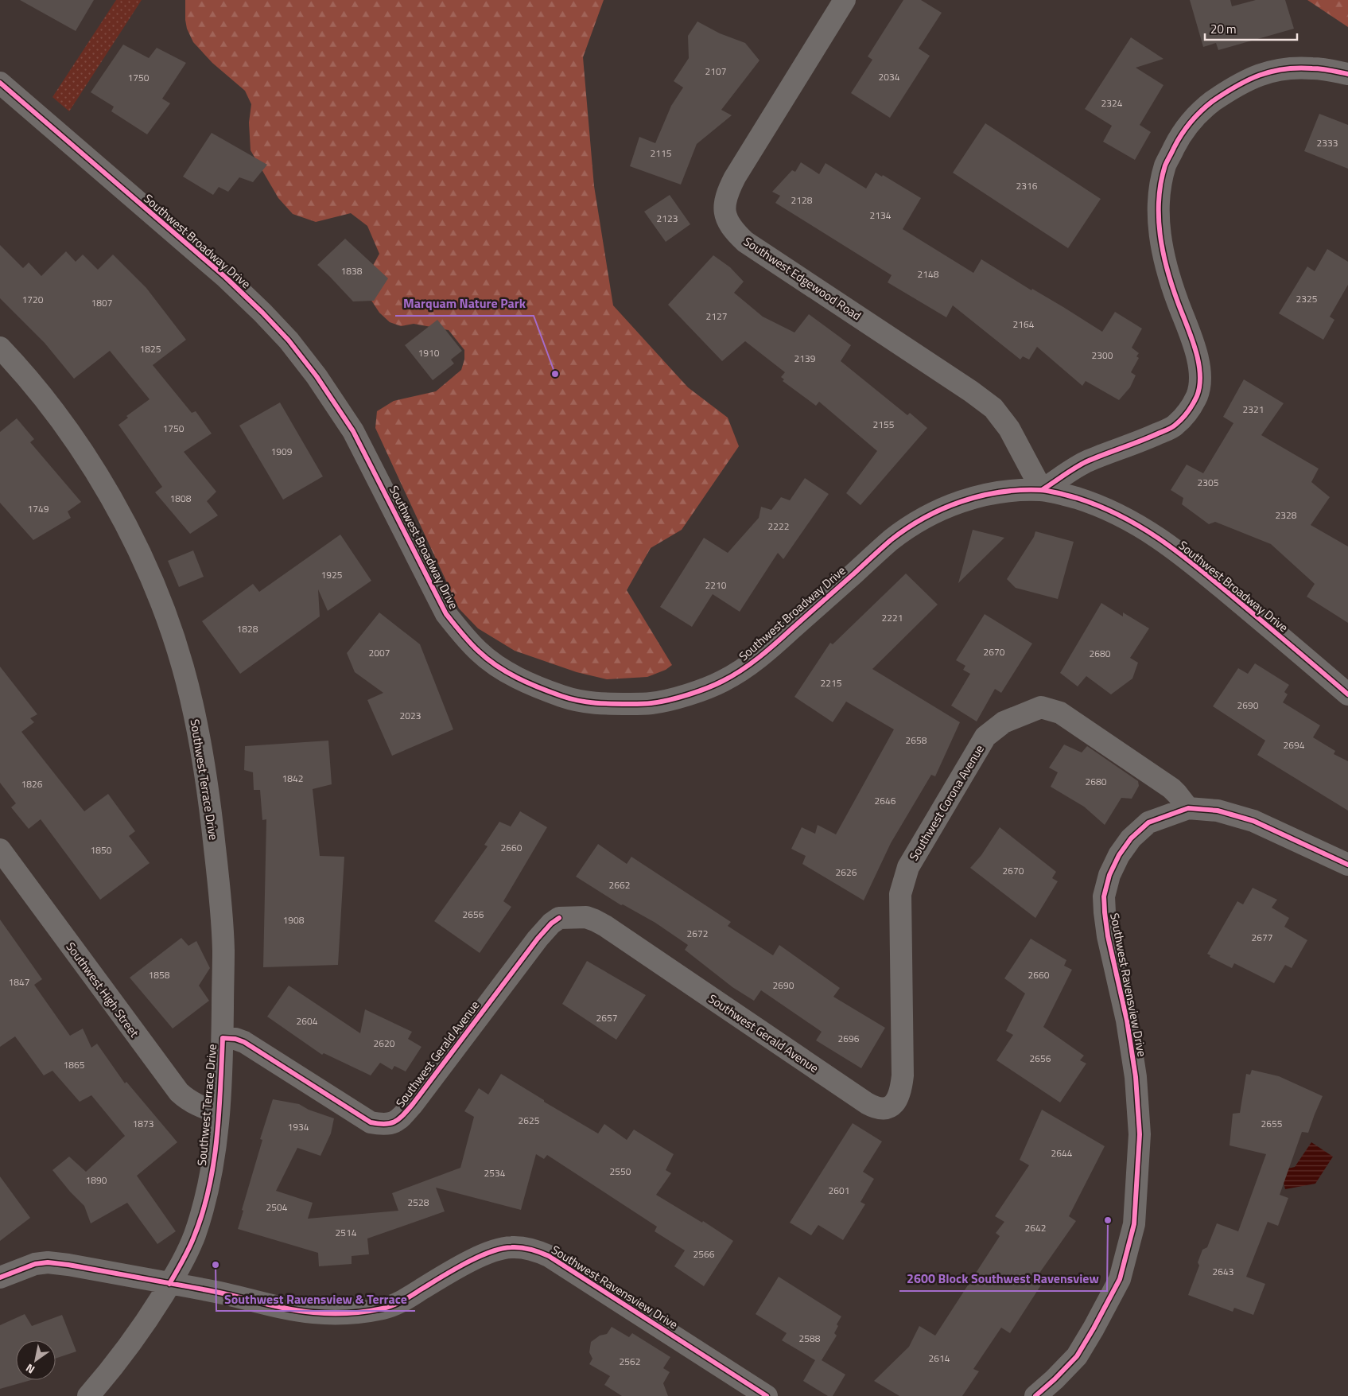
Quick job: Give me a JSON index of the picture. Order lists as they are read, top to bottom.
{
  "streets": {
    "street": [
      "Southwest Broadway Drive",
      "Southwest Edgewood Road",
      "Southwest Terrace Drive",
      "Southwest Corona Avenue",
      "Southwest Ravensview Drive",
      "Southwest High Street",
      "Southwest Gerald Avenue"
    ]
  },
  "crossings": [
    ["Southwest Broadway Drive", "Southwest Edgewood Road"],
    ["Southwest Terrace Drive", "Southwest Ravensview Drive"],
    ["Southwest Terrace Drive", "Southwest High Street"],
    ["Southwest Terrace Drive", "Southwest Gerald Avenue"],
    ["Southwest Corona Avenue", "Southwest Ravensview Drive"],
    ["Southwest Corona Avenue", "Southwest Gerald Avenue"]
  ],
  "places": ["Marquam Nature Park", "2600 Block Southwest Ravensview", "Southwest Ravensview & Terrace"],
  "house_numbers": [
    "2107",
    "2034",
    "1750",
    "2324",
    "2333",
    "2115",
    "2316",
    "2128",
    "2134",
    "2123",
    "1838",
    "2148",
    "2325",
    "1720",
    "1807",
    "2127",
    "2164",
    "1825",
    "1910",
    "2300",
    "2139",
    "2321",
    "2155",
    "1750",
    "1909",
    "2305",
    "1808",
    "1749",
    "2328",
    "2222",
    "1925",
    "2210",
    "2221",
    "1828",
    "2670",
    "2007",
    "2680",
    "2215",
    "2690",
    "2023",
    "2658",
    "2694",
    "1842",
    "2680",
    "1826",
    "2646",
    "2660",
    "1850",
    "2670",
    "2626",
    "2662",
    "2656",
    "1908",
    "2672",
    "2677",
    "1858",
    "2660",
    "1847",
    "2690",
    "2657",
    "2604",
    "2696",
    "2620",
    "2656",
    "1865",
    "2625",
    "1873",
    "2655",
    "1934",
    "2644",
    "2550",
    "2534",
    "1890",
    "2601",
    "2528",
    "2504",
    "2642",
    "2514",
    "2566",
    "2643",
    "2588",
    "2614",
    "2562"
  ],
  "scale_bar": "20 m",
  "north": "bottom left"
}
